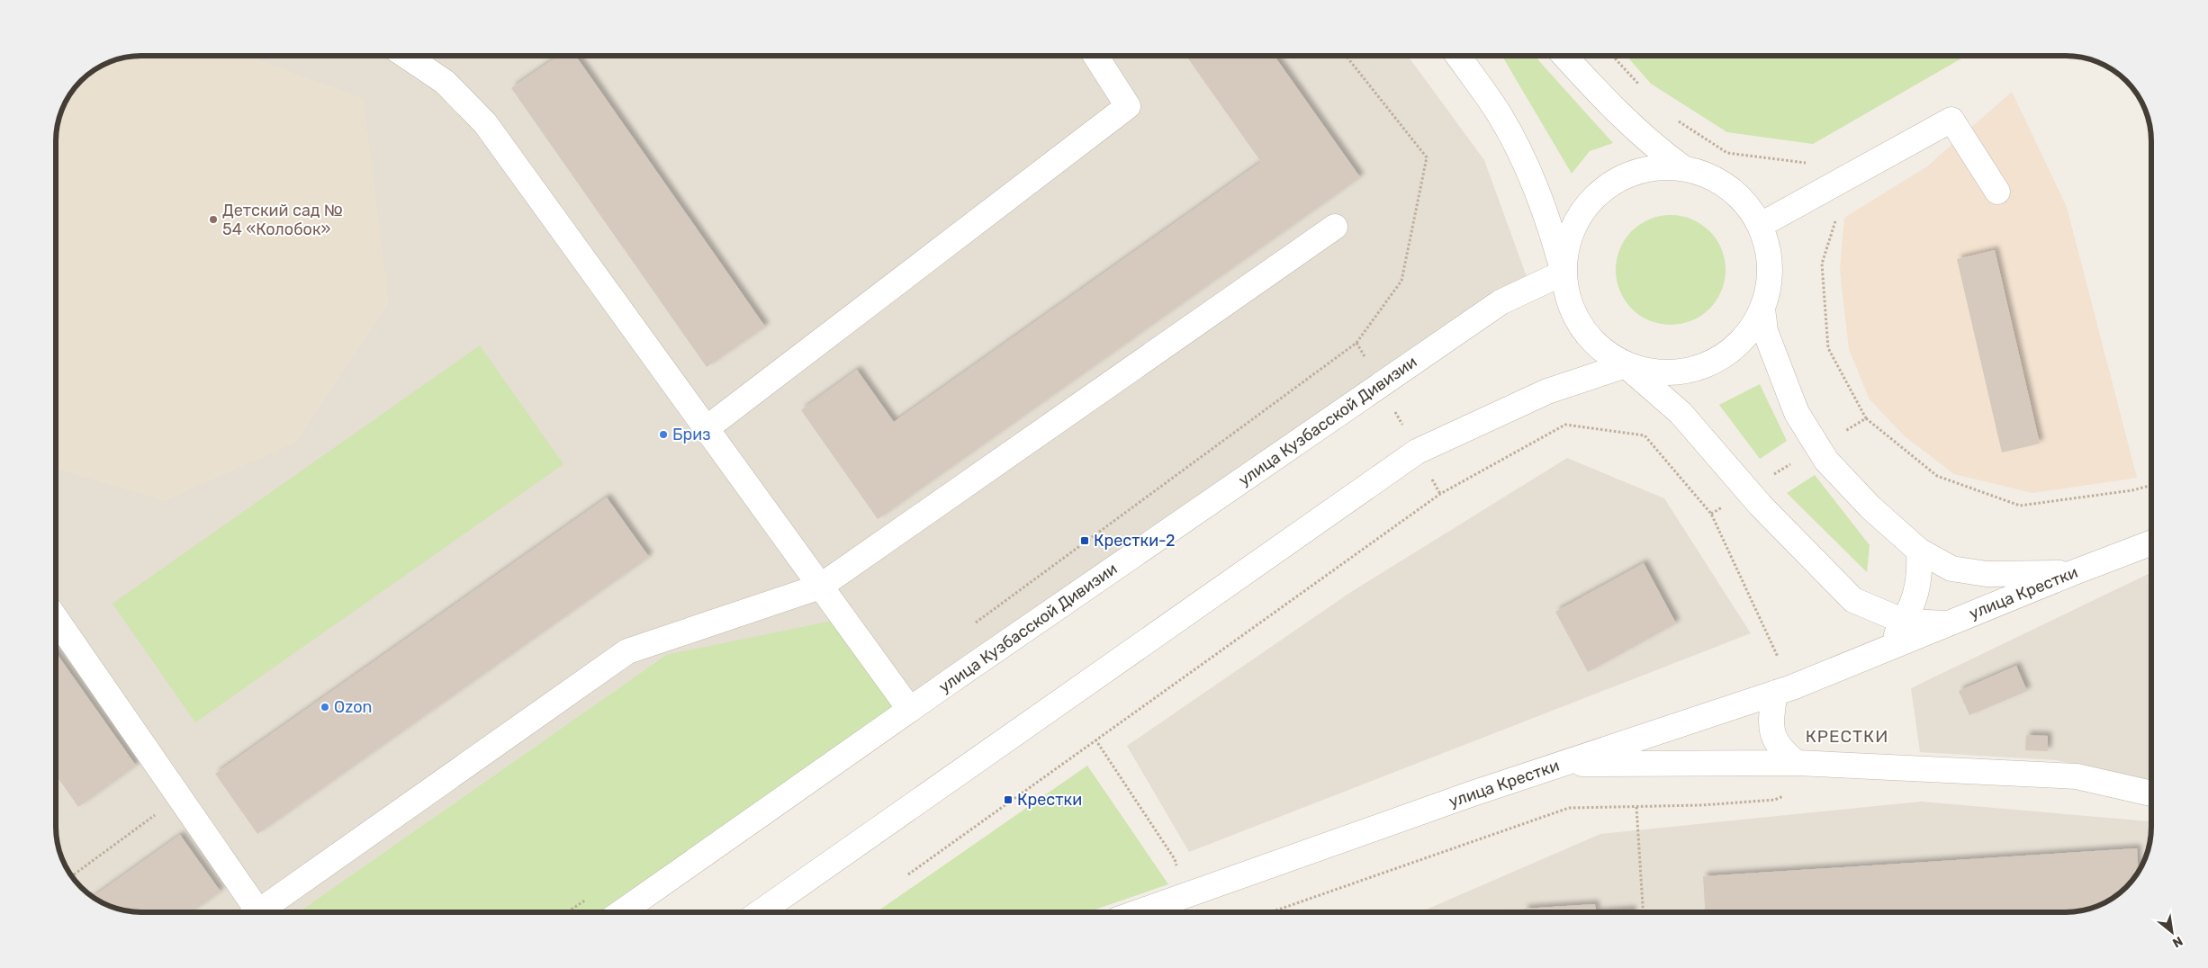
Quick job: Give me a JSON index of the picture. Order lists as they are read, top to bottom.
{
  "streets": {
    "street": ["улица Кузбасской Дивизии", "улица Крестки"]
  },
  "districts": ["КРЕСТКИ"],
  "places": {
    "other": ["Детский сад № 54 «Колобок»", "Бриз", "Ozon"],
    "transit": ["Крестки-2", "Крестки"]
  },
  "north": "bottom right"
}
